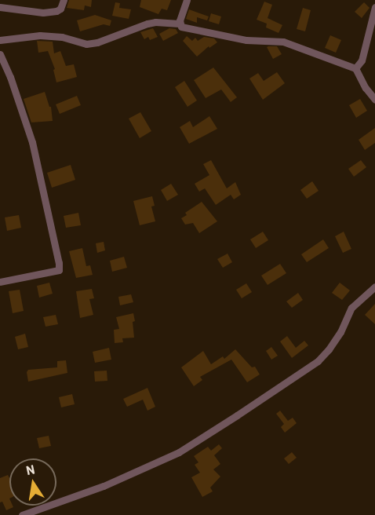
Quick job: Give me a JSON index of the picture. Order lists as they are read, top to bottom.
{
  "north": "top"
}
